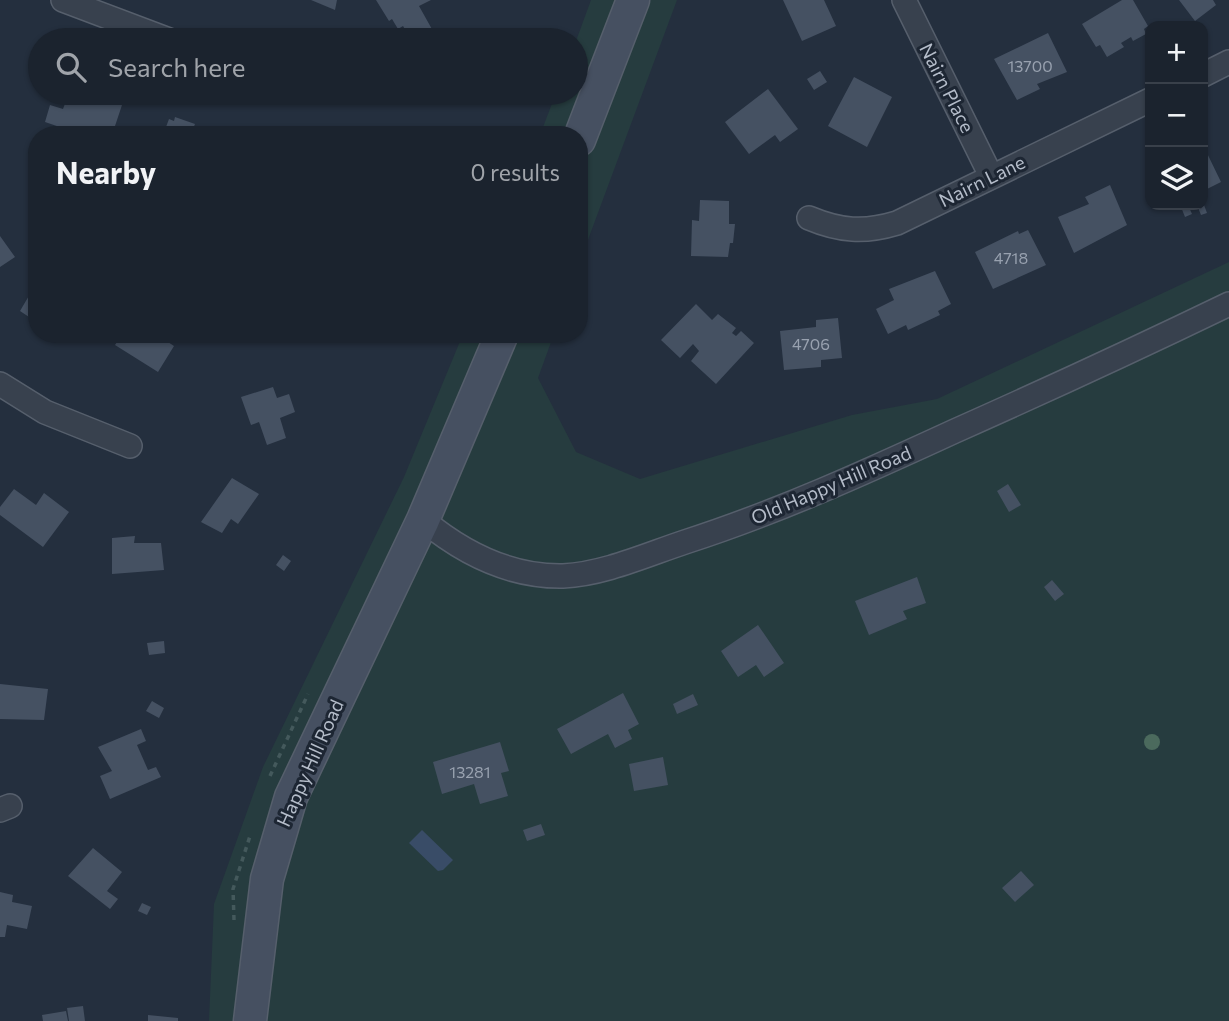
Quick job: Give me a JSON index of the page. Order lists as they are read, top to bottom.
{
  "streets": {
    "street": [
      "Nairn Place",
      "Nairn Lane",
      "Old Happy Hill Road",
      "Happy Hill Road"
    ]
  },
  "crossings": [
    ["Nairn Place", "Nairn Lane"],
    ["Old Happy Hill Road", "Happy Hill Road"]
  ],
  "house_numbers": [
    "13700",
    "4718",
    "4706",
    "13281"
  ],
  "page": {
    "map_buttons": ["+", "−"],
    "search": "Search here",
    "heading": ["Nearby", "0 results"]
  }
}
